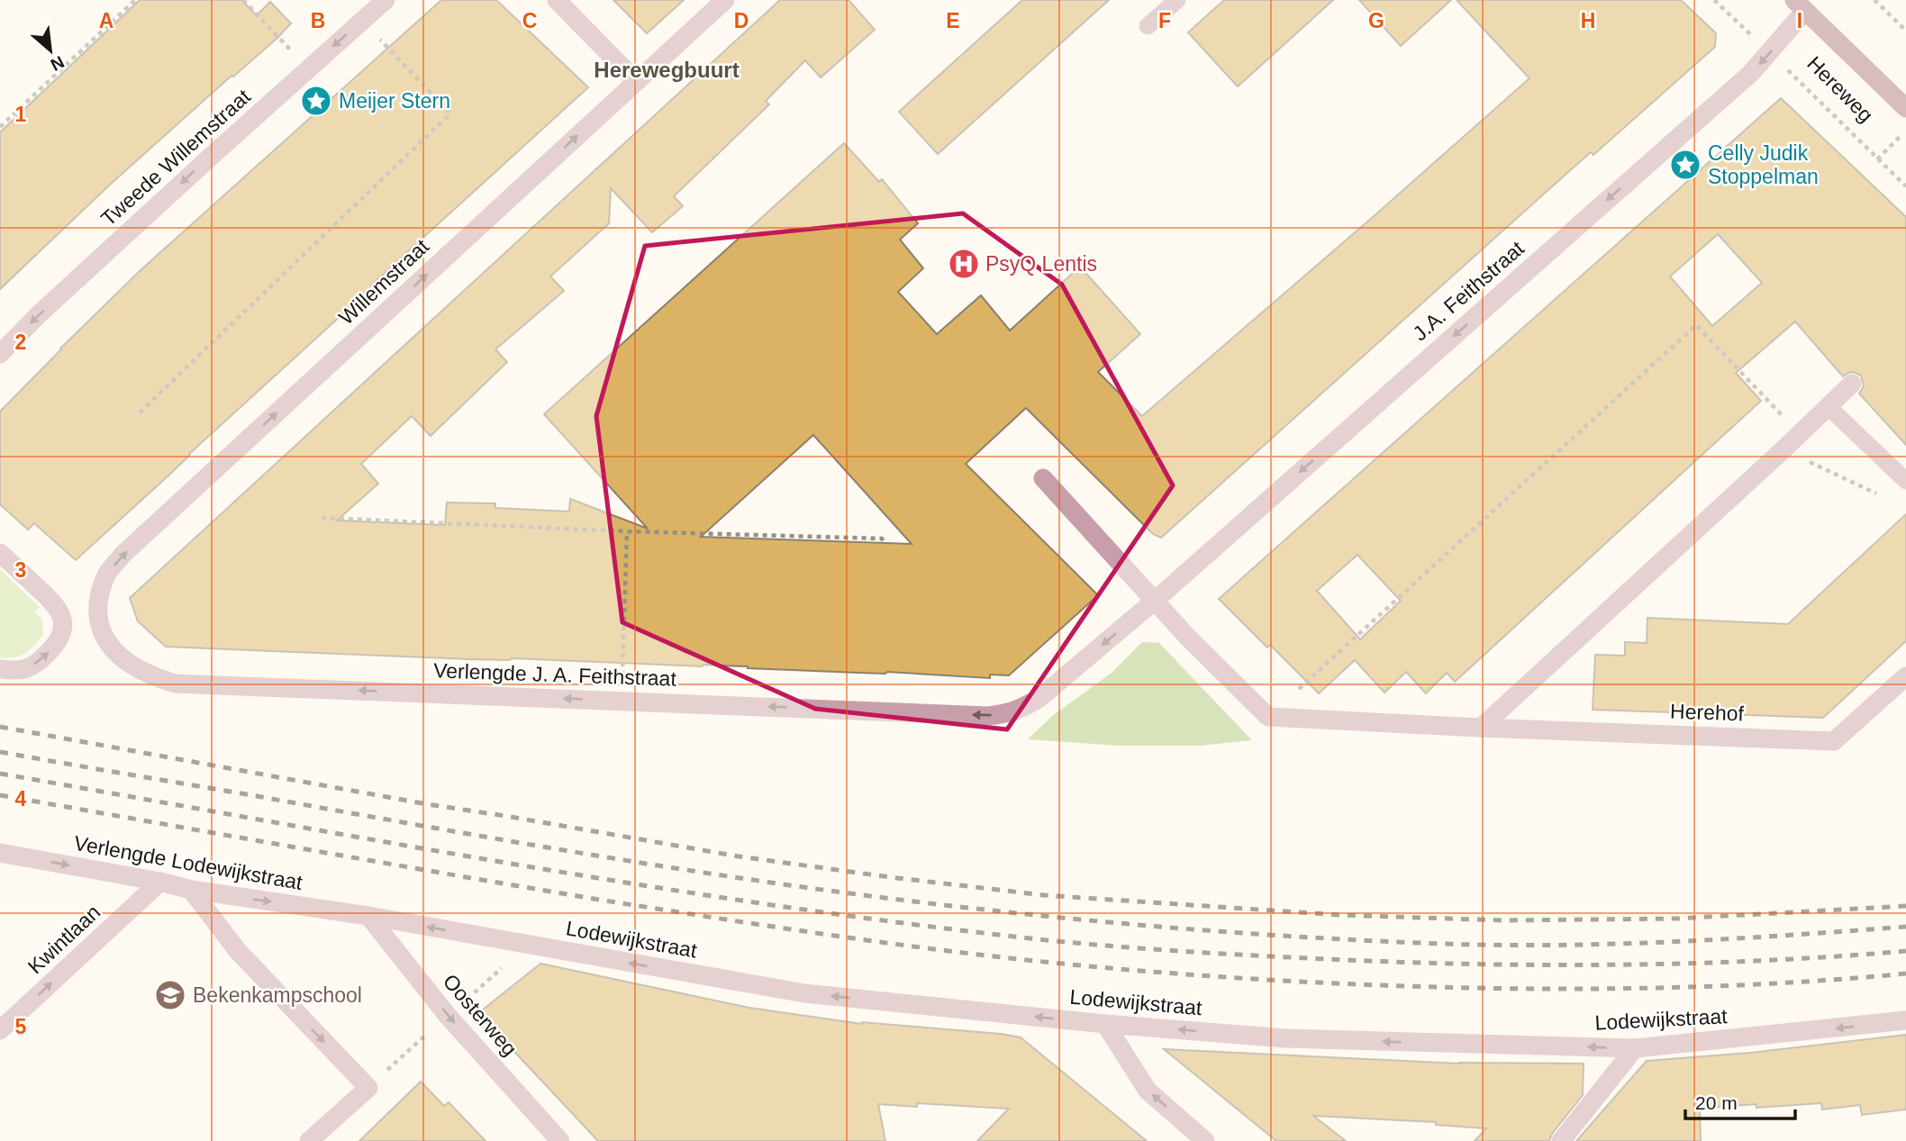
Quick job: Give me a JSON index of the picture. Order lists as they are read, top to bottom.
{
  "streets": {
    "main road": ["Hereweg"],
    "street": [
      "Tweede Willemstraat",
      "Willemstraat",
      "J.A. Feithstraat",
      "Verlengde J. A. Feithstraat",
      "Herehof",
      "Verlengde Lodewijkstraat",
      "Kwintlaan",
      "Lodewijkstraat",
      "Oosterweg"
    ]
  },
  "crossings": [
    ["Hereweg", "J.A. Feithstraat"],
    ["Willemstraat", "Verlengde J. A. Feithstraat"],
    ["J.A. Feithstraat", "Verlengde J. A. Feithstraat"],
    ["Verlengde Lodewijkstraat", "Kwintlaan"],
    ["Verlengde Lodewijkstraat", "Lodewijkstraat"],
    ["Verlengde Lodewijkstraat", "Oosterweg"],
    ["Lodewijkstraat", "Oosterweg"]
  ],
  "one_way": [
    "Tweede Willemstraat",
    "Willemstraat",
    "J.A. Feithstraat",
    "Verlengde J. A. Feithstraat",
    "Verlengde Lodewijkstraat",
    "Kwintlaan",
    "Lodewijkstraat",
    "Oosterweg"
  ],
  "districts": ["Herewegbuurt"],
  "places": {
    "place": ["Meijer Stern", "Celly Judik Stoppelman"],
    "hospital": ["PsyQ Lentis"],
    "school or university": ["Bekenkampschool"]
  },
  "scale_bar": "20 m",
  "north": "bottom right",
  "grid": {
    "columns": [
      "A",
      "B",
      "C",
      "D",
      "E",
      "F",
      "G",
      "H",
      "I"
    ],
    "rows": [
      "1",
      "2",
      "3",
      "4",
      "5"
    ]
  }
}
